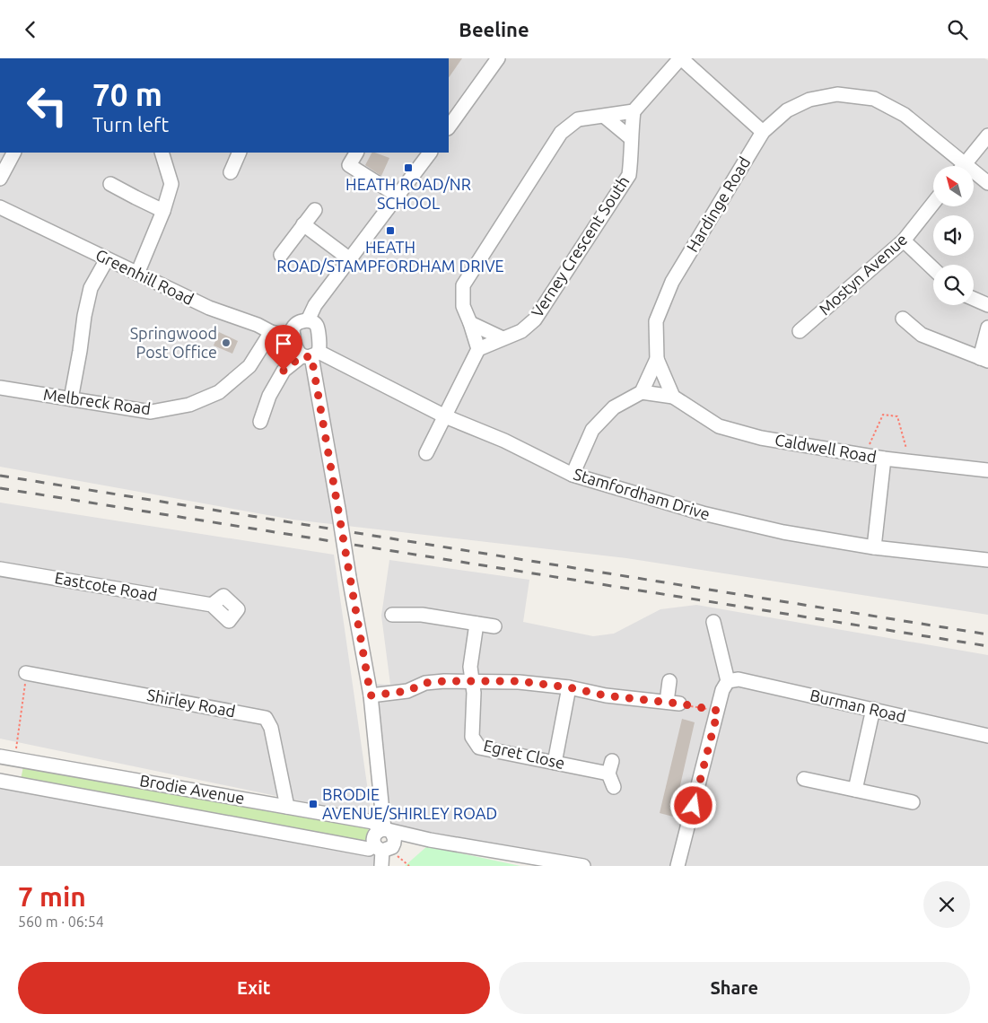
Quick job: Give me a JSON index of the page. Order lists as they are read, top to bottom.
{
  "streets": {
    "street": [
      "Hardinge Road",
      "Verney Crescent South",
      "Mostyn Avenue",
      "Greenhill Road",
      "Melbreck Road",
      "Caldwell Road",
      "Stamfordham Drive",
      "Eastcote Road",
      "Shirley Road",
      "Burman Road",
      "Egret Close",
      "Brodie Avenue"
    ]
  },
  "crossings": [
    ["Hardinge Road", "Caldwell Road"],
    ["Greenhill Road", "Melbreck Road"],
    ["Greenhill Road", "Stamfordham Drive"],
    ["Shirley Road", "Brodie Avenue"]
  ],
  "places": {
    "transit": ["HEATH ROAD/NR SCHOOL", "HEATH ROAD/STAMPFORDHAM DRIVE", "BRODIE AVENUE/SHIRLEY ROAD"],
    "other": ["Springwood Post Office"]
  },
  "north": "top left",
  "page": {
    "header": "Beeline",
    "turn": ["70 m", "Turn left"],
    "heading": ["7 min", "560 m · 06:54"],
    "buttons": ["Exit", "Share"]
  }
}
